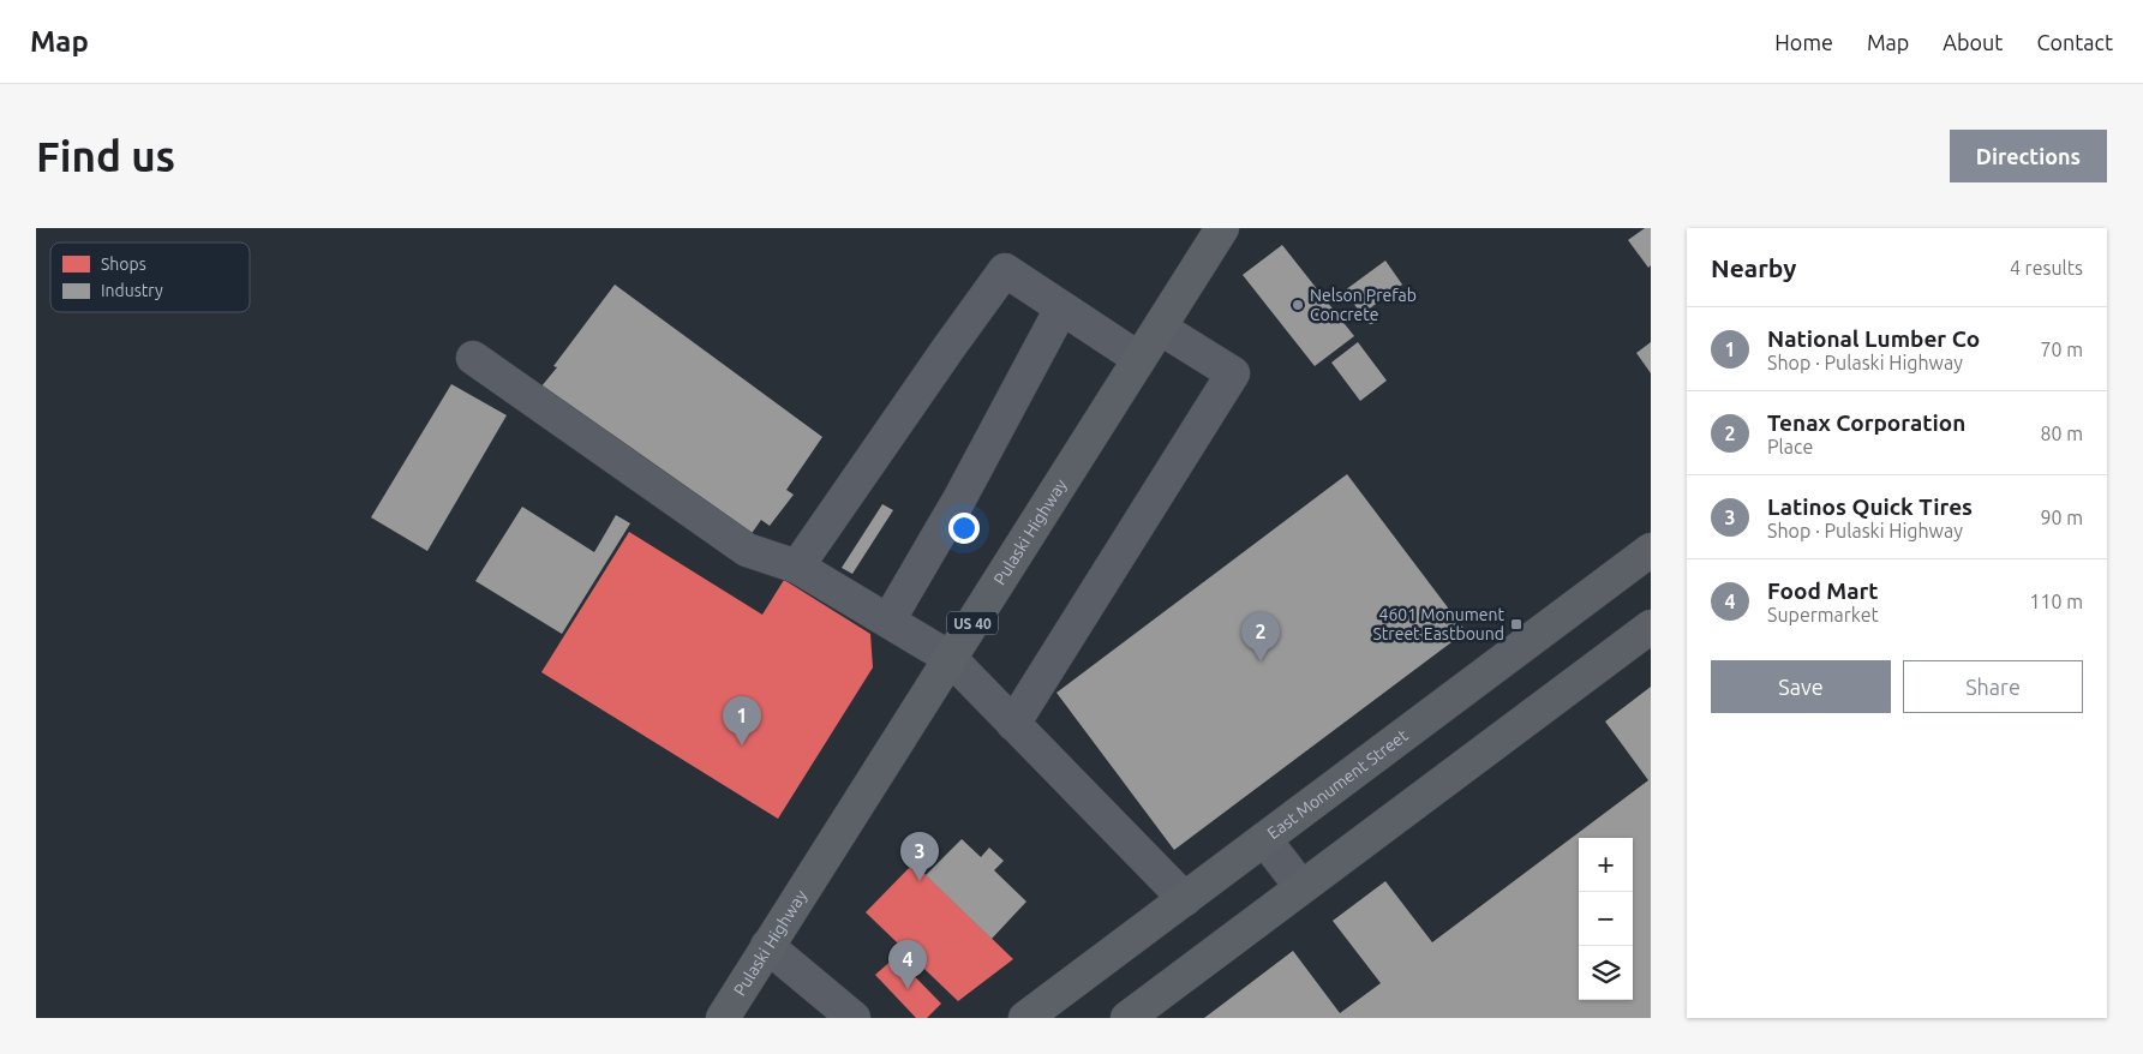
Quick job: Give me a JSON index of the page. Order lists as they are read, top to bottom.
{
  "streets": {
    "main road": ["Pulaski Highway", "US 40", "East Monument Street"]
  },
  "places": {
    "other": ["Nelson Prefab Concrete"],
    "transit": ["4601 Monument Street Eastbound"]
  },
  "legend": ["Shops", "Industry"],
  "page": {
    "header": "Map",
    "nav": [
      "Home",
      "Map",
      "About",
      "Contact"
    ],
    "buttons": [
      "Directions",
      ["Save", "Share"]
    ],
    "title": "Find us",
    "heading": ["Nearby", "4 results"],
    "list": [
      {
        "mark": "1",
        "name": "National Lumber Co",
        "note": "Shop · Pulaski Highway",
        "value": "70 m"
      },
      {
        "mark": "2",
        "name": "Tenax Corporation",
        "note": "Place",
        "value": "80 m"
      },
      {
        "mark": "3",
        "name": "Latinos Quick Tires",
        "note": "Shop · Pulaski Highway",
        "value": "90 m"
      },
      {
        "mark": "4",
        "name": "Food Mart",
        "note": "Supermarket",
        "value": "110 m"
      }
    ],
    "pins": [
      "2",
      "1",
      "3",
      "4"
    ],
    "map_buttons": ["+", "−"]
  }
}
